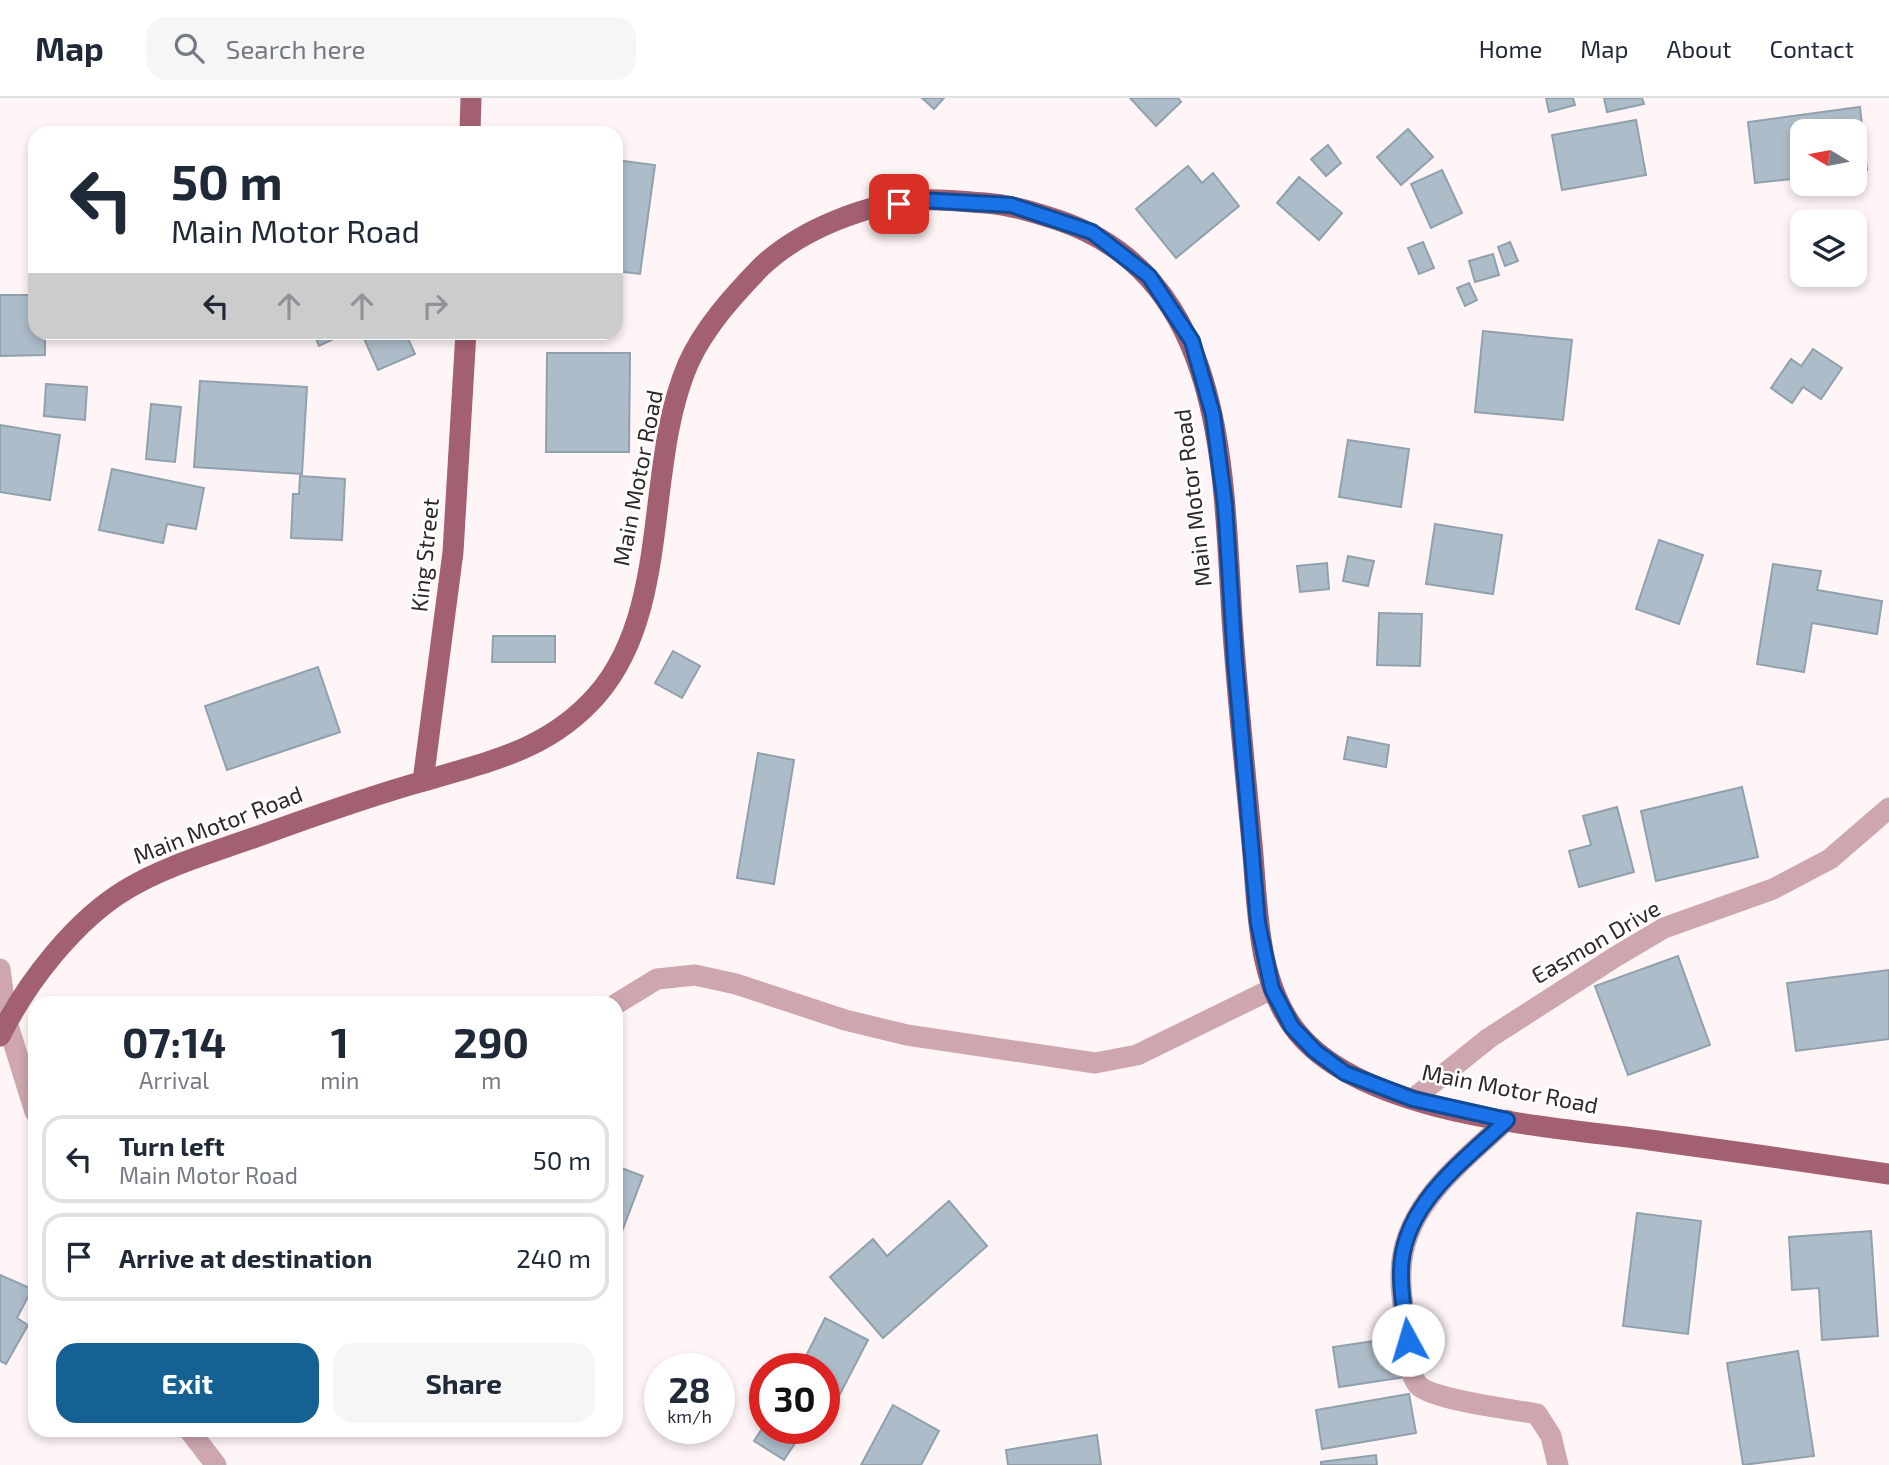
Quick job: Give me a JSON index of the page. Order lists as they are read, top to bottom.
{
  "streets": {
    "main road": ["Main Motor Road", "King Street"],
    "street": ["Easmon Drive"]
  },
  "crossings": [
    ["Main Motor Road", "King Street"],
    ["Main Motor Road", "Easmon Drive"]
  ],
  "north": "left",
  "page": {
    "header": "Map",
    "search": "Search here",
    "nav": [
      "Home",
      "Map",
      "About",
      "Contact"
    ],
    "turn": ["50 m", "Main Motor Road"],
    "eta": [
      "07:14",
      "Arrival",
      "1",
      "min",
      "290",
      "m"
    ],
    "list": [
      {
        "name": "Turn left",
        "note": "Main Motor Road",
        "value": "50 m"
      },
      {
        "name": "Arrive at destination",
        "value": "240 m"
      }
    ],
    "buttons": ["Exit", "Share"],
    "speed": "28 km/h",
    "limit": "30"
  }
}
